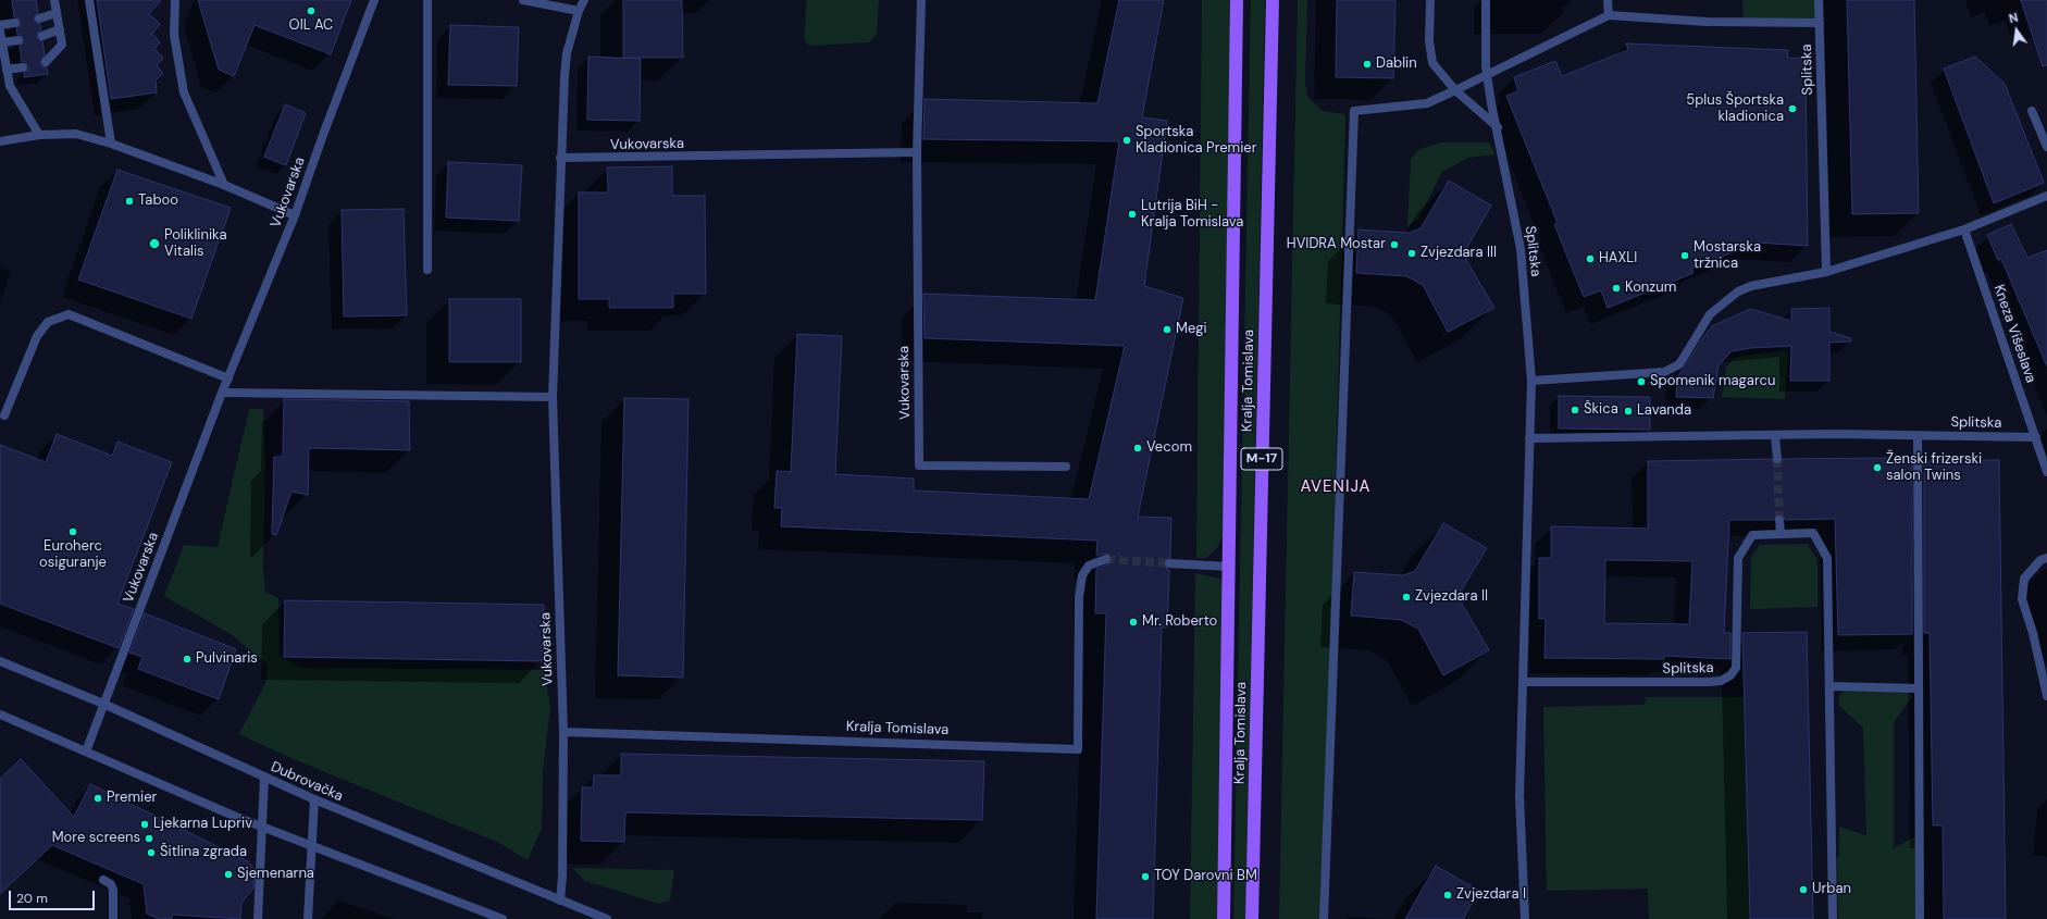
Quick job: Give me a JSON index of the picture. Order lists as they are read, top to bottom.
{
  "streets": {
    "main road": ["Kralja Tomislava", "M-17"],
    "street": [
      "Splitska",
      "Vukovarska",
      "Kneza Višeslava",
      "Dubrovačka"
    ]
  },
  "crossings": [
    ["Splitska", "Kneza Višeslava"],
    ["Vukovarska", "Kralja Tomislava"],
    ["Vukovarska", "Dubrovačka"]
  ],
  "districts": ["AVENIJA"],
  "places": [
    "OIL AC",
    "Dablin",
    "5plus Športska kladionica",
    "Sportska Kladionica Premier",
    "Taboo",
    "Lutrija BiH - Kralja Tomislava",
    "Poliklinika Vitalis",
    "HVIDRA Mostar",
    "Zvjezdara III",
    "Mostarska tržnica",
    "HAXLI",
    "Konzum",
    "Megi",
    "Spomenik magarcu",
    "Škica",
    "Lavanda",
    "Vecom",
    "Ženski frizerski salon Twins",
    "Euroherc osiguranje",
    "Zvjezdara II",
    "Mr. Roberto",
    "Pulvinaris",
    "Premier",
    "Ljekarna Lupriv",
    "More screens",
    "Šitlina zgrada",
    "Sjemenarna",
    "TOY Darovni BM",
    "Urban",
    "Zvjezdara I"
  ],
  "scale_bar": "20 m",
  "north": "top"
}
